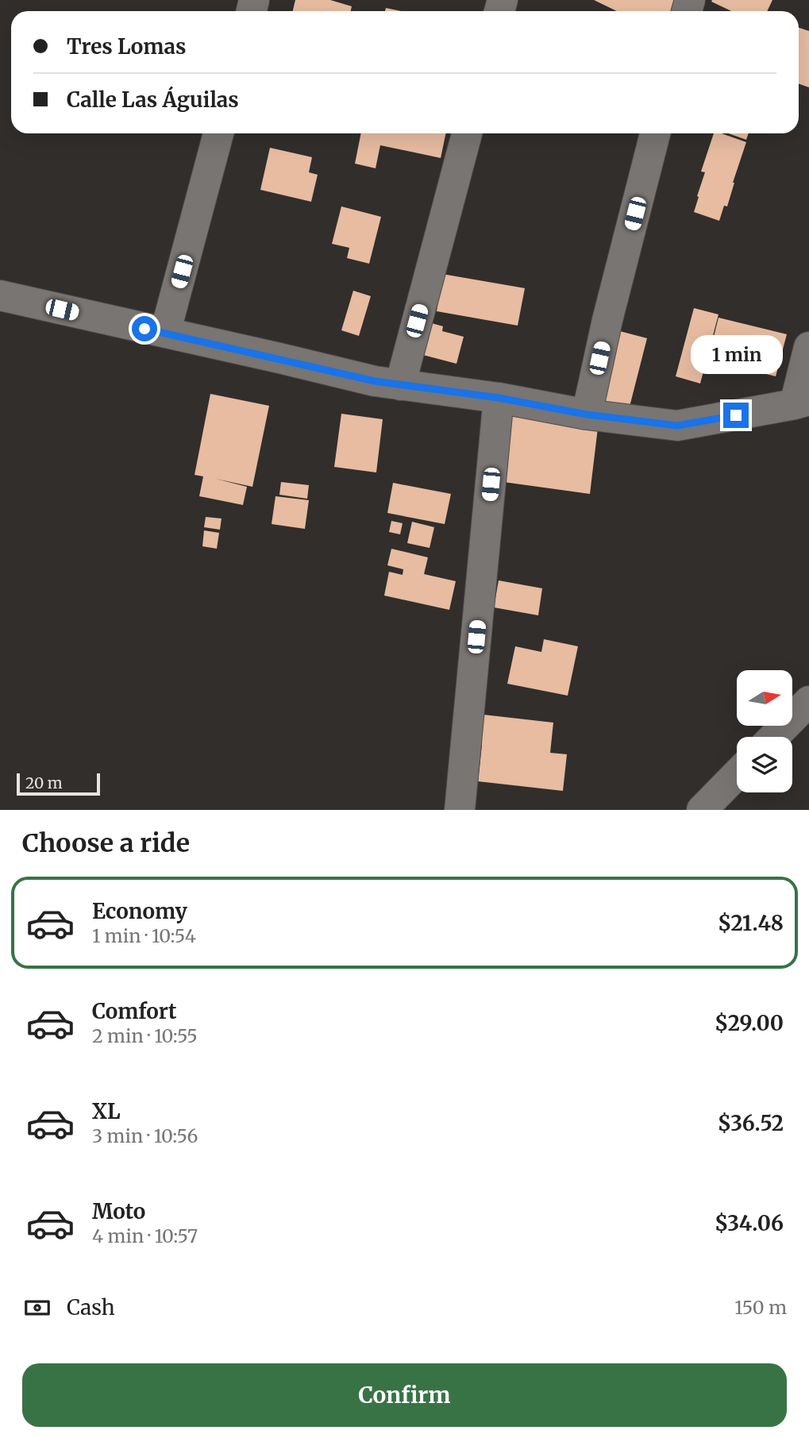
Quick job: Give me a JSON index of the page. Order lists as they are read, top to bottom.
{
  "scale_bar": "20 m",
  "north": "right",
  "page": {
    "banner": ["Tres Lomas", "Calle Las Águilas"],
    "bubble": "1 min",
    "scale": "20 m",
    "heading": "Choose a ride",
    "list": [
      {
        "name": "Economy",
        "note": "1 min · 10:54",
        "value": "$21.48"
      },
      {
        "name": "Comfort",
        "note": "2 min · 10:55",
        "value": "$29.00"
      },
      {
        "name": "XL",
        "note": "3 min · 10:56",
        "value": "$36.52"
      },
      {
        "name": "Moto",
        "note": "4 min · 10:57",
        "value": "$34.06"
      }
    ],
    "pay": ["Cash", "150 m"],
    "buttons": "Confirm"
  }
}
